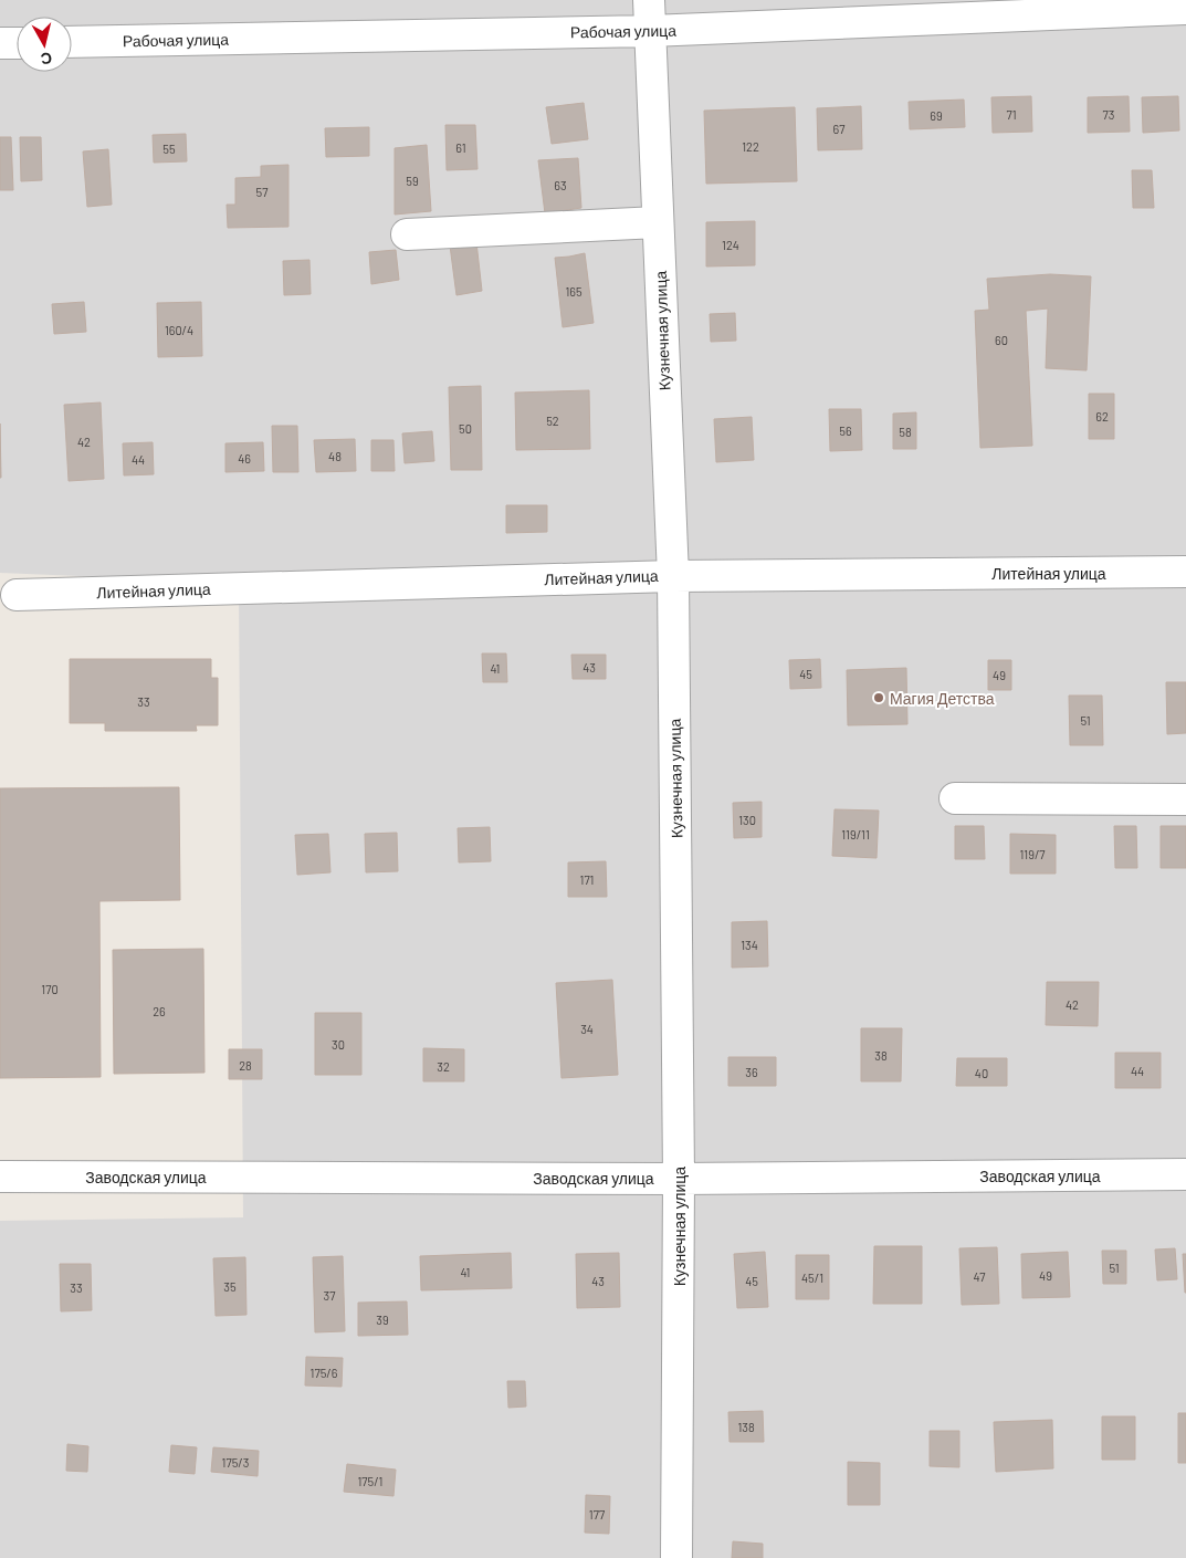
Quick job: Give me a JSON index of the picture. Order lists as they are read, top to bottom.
{
  "streets": {
    "street": [
      "Рабочая улица",
      "Кузнечная улица",
      "Литейная улица",
      "Заводская улица"
    ]
  },
  "crossings": [
    ["Рабочая улица", "Кузнечная улица"],
    ["Кузнечная улица", "Литейная улица"],
    ["Кузнечная улица", "Заводская улица"]
  ],
  "places": ["Магия Детства"],
  "house_numbers": [
    "71",
    "73",
    "69",
    "67",
    "122",
    "61",
    "55",
    "59",
    "63",
    "57",
    "124",
    "165",
    "160/4",
    "60",
    "62",
    "52",
    "50",
    "56",
    "58",
    "42",
    "48",
    "46",
    "44",
    "43",
    "41",
    "45",
    "49",
    "33",
    "51",
    "130",
    "119/11",
    "119/7",
    "171",
    "134",
    "170",
    "42",
    "26",
    "34",
    "30",
    "38",
    "28",
    "32",
    "44",
    "36",
    "40",
    "51",
    "41",
    "49",
    "47",
    "45/1",
    "43",
    "45",
    "35",
    "33",
    "37",
    "39",
    "175/6",
    "138",
    "175/3",
    "175/1",
    "177"
  ],
  "north": "bottom"
}
